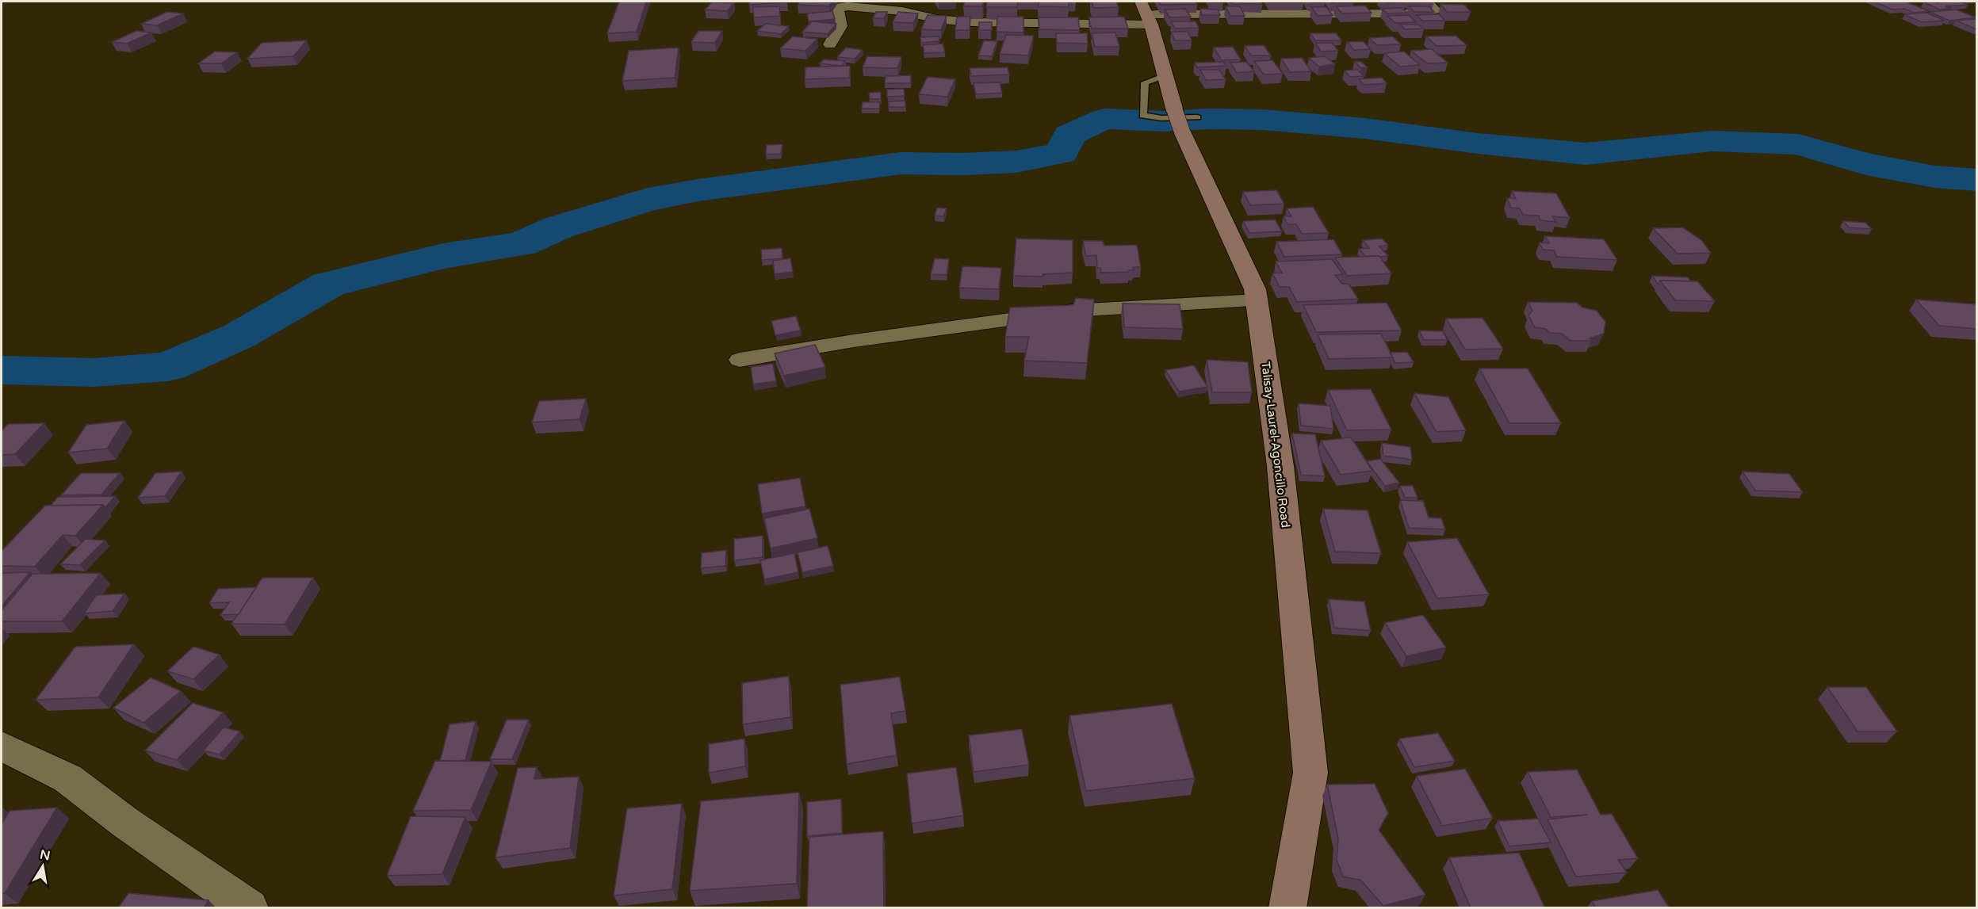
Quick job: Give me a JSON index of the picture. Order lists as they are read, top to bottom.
{
  "streets": {
    "main road": ["Talisay-Laurel-Agoncillo Road"]
  },
  "north": "top"
}
